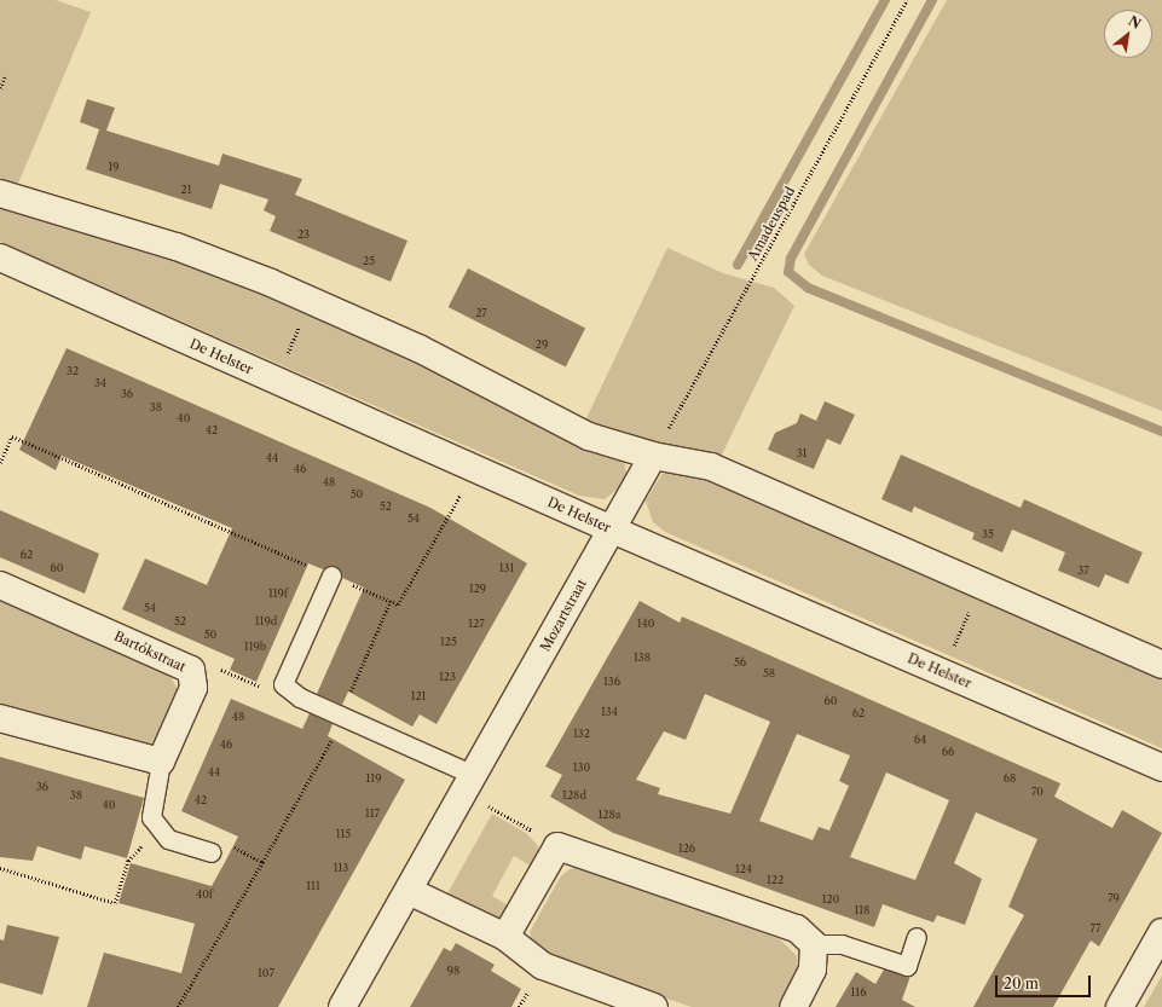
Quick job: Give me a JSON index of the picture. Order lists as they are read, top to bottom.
{
  "streets": {
    "street": ["De Helster", "Mozartstraat", "Bartókstraat"],
    "path": ["Amadeuspad"]
  },
  "crossings": [
    ["Amadeuspad", "Mozartstraat"],
    ["De Helster", "Mozartstraat"]
  ],
  "house_numbers": [
    "19",
    "21",
    "23",
    "25",
    "27",
    "29",
    "32",
    "34",
    "36",
    "38",
    "40",
    "42",
    "31",
    "44",
    "46",
    "48",
    "50",
    "52",
    "54",
    "35",
    "62",
    "60",
    "131",
    "37",
    "129",
    "119f",
    "54",
    "52",
    "119d",
    "127",
    "140",
    "50",
    "125",
    "119b",
    "138",
    "56",
    "58",
    "123",
    "136",
    "121",
    "60",
    "134",
    "62",
    "48",
    "132",
    "64",
    "46",
    "66",
    "130",
    "44",
    "119",
    "68",
    "36",
    "70",
    "38",
    "128d",
    "42",
    "40",
    "117",
    "128a",
    "115",
    "126",
    "113",
    "124",
    "122",
    "111",
    "40f",
    "79",
    "120",
    "118",
    "77",
    "98",
    "107",
    "116"
  ],
  "scale_bar": "20 m",
  "north": "top right"
}
